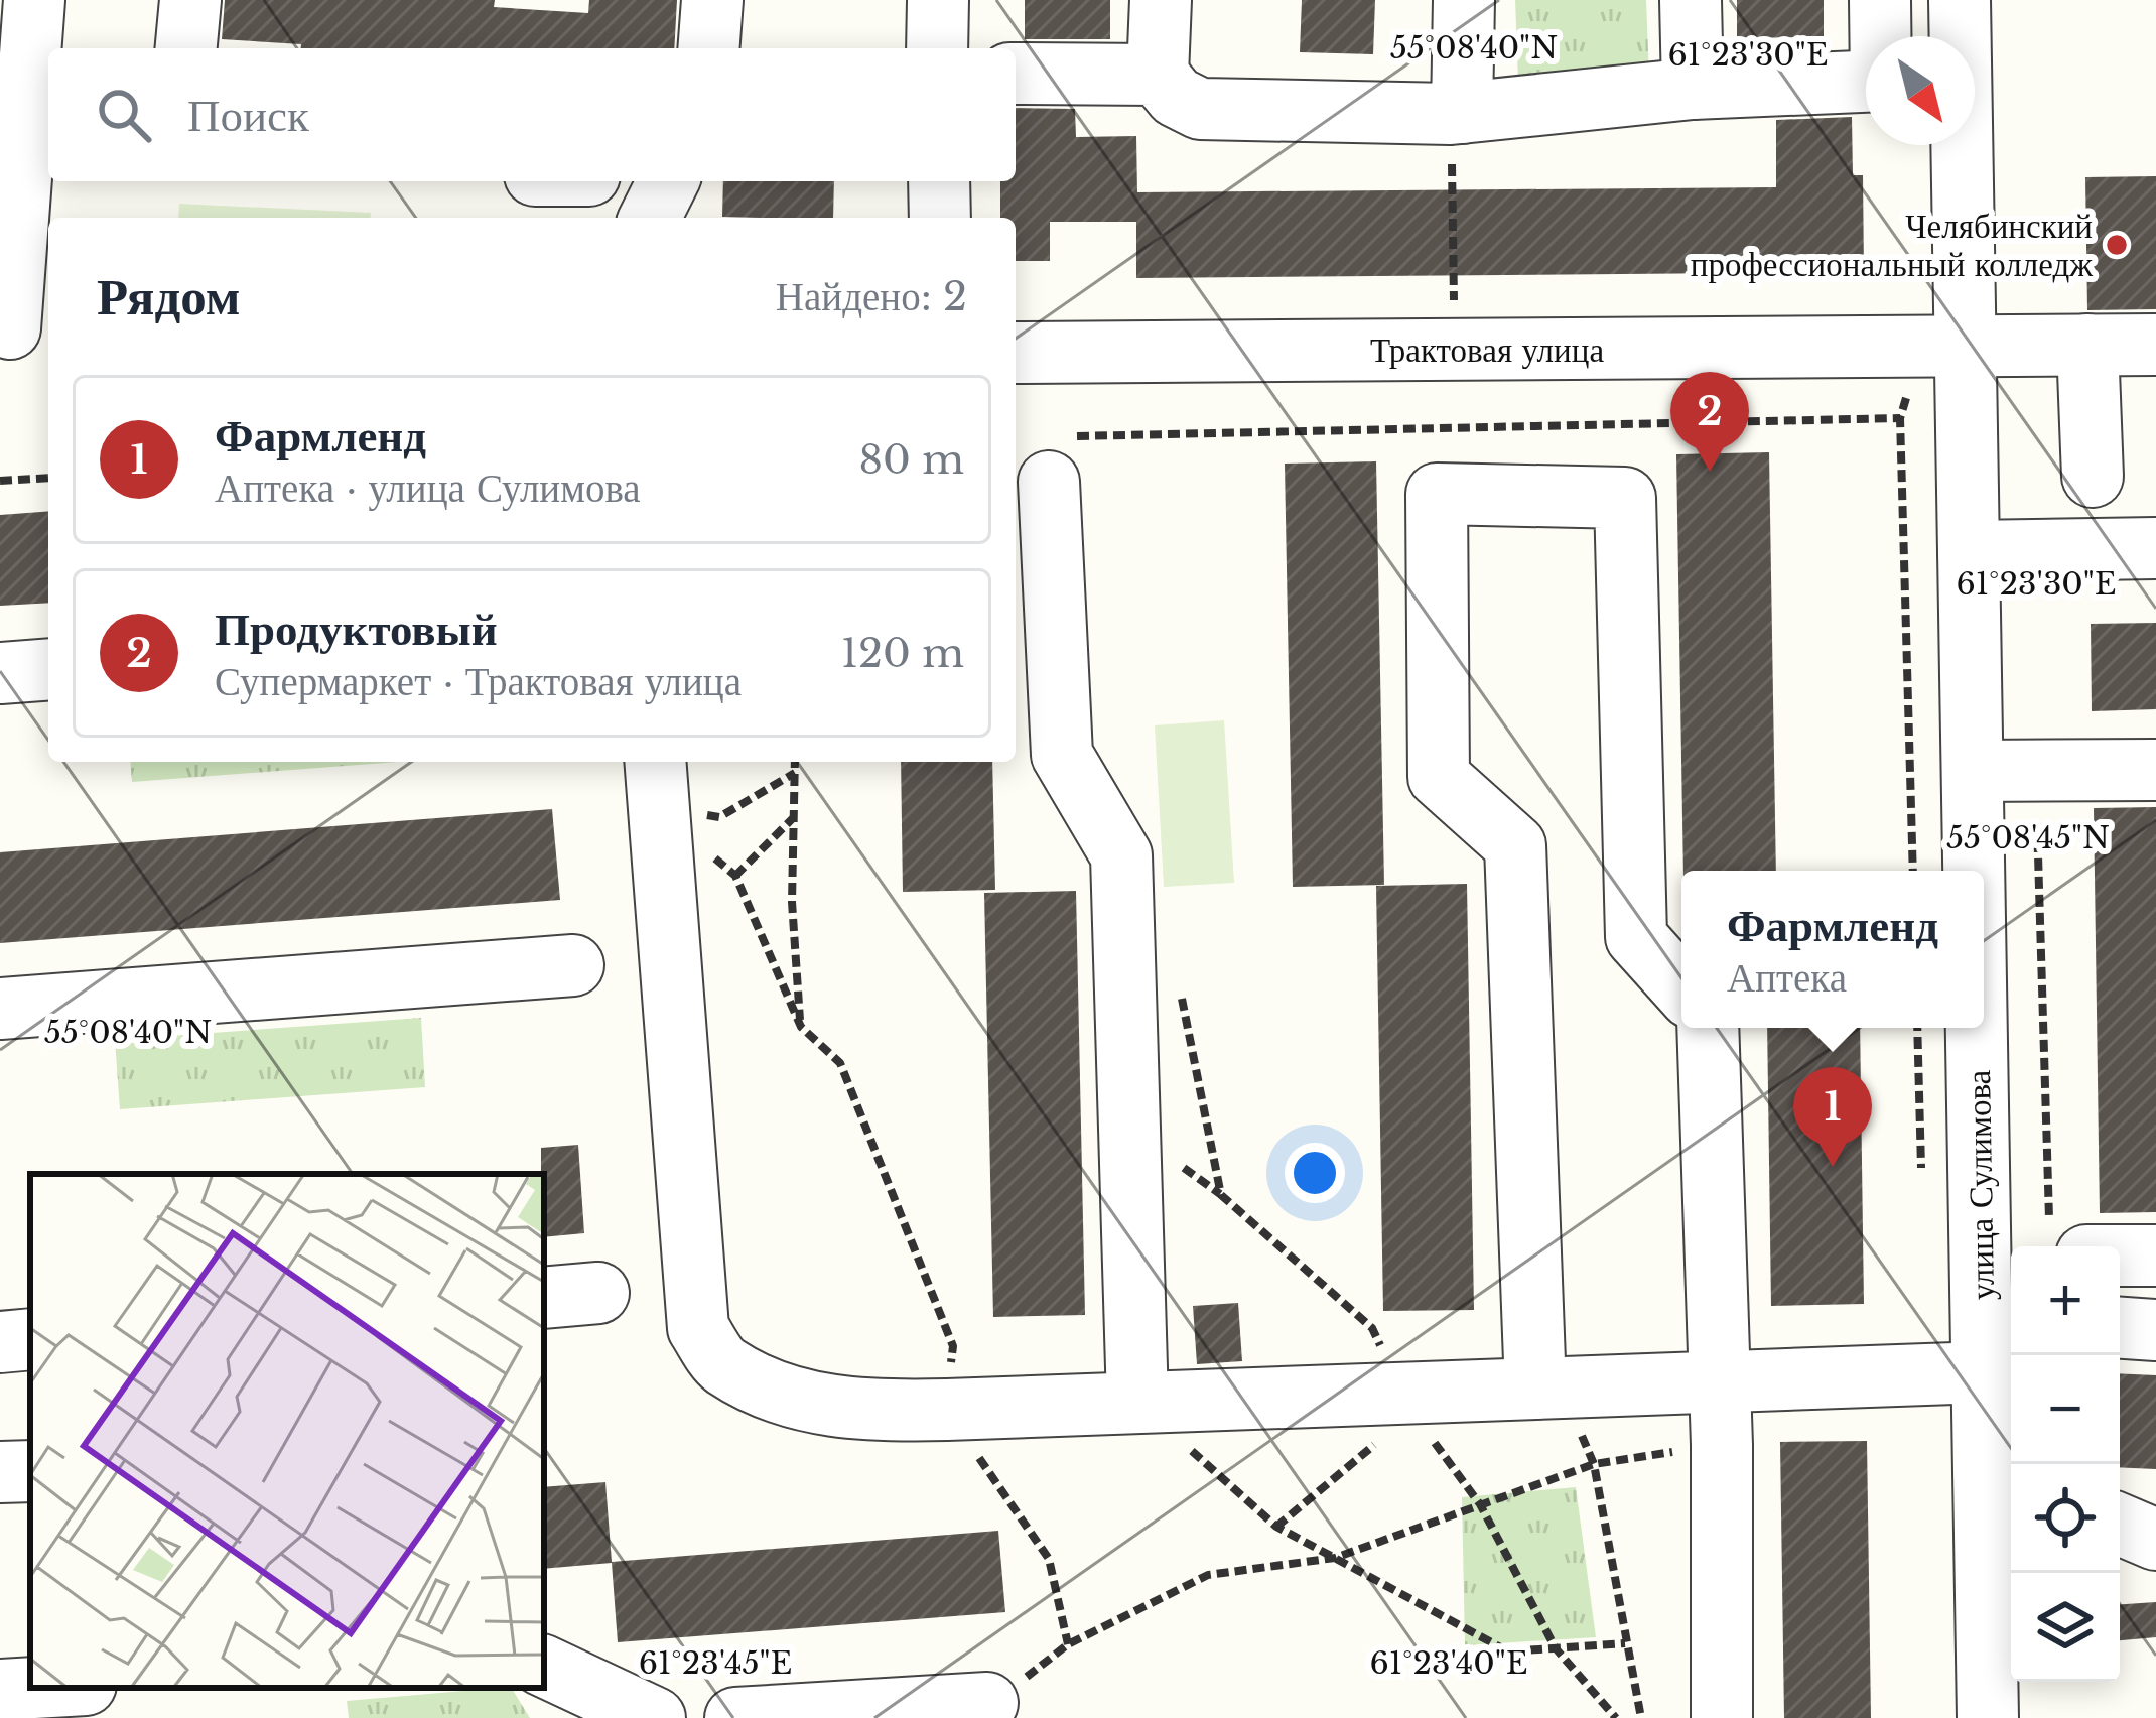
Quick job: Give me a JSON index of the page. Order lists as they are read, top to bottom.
{
  "streets": {
    "street": ["Трактовая улица", "улица Сулимова"]
  },
  "crossings": [
    ["Трактовая улица", "улица Сулимова"]
  ],
  "places": ["Челябинский профессиональный колледж"],
  "north": "bottom right",
  "page": {
    "search": "Поиск",
    "heading": ["Рядом", "Найдено: 2"],
    "pins": ["2", "1"],
    "list": [
      {
        "mark": "1",
        "name": "Фармленд",
        "note": "Аптека · улица Сулимова",
        "value": "80 m"
      },
      {
        "mark": "2",
        "name": "Продуктовый",
        "note": "Супермаркет · Трактовая улица",
        "value": "120 m"
      }
    ],
    "popup": ["Фармленд", "Аптека"],
    "map_buttons": ["+", "−"]
  },
  "coordinates": [
    "55°08'40\"N",
    "61°23'30\"E",
    "55°08'45\"N",
    "61°23'45\"E",
    "61°23'40\"E"
  ]
}
